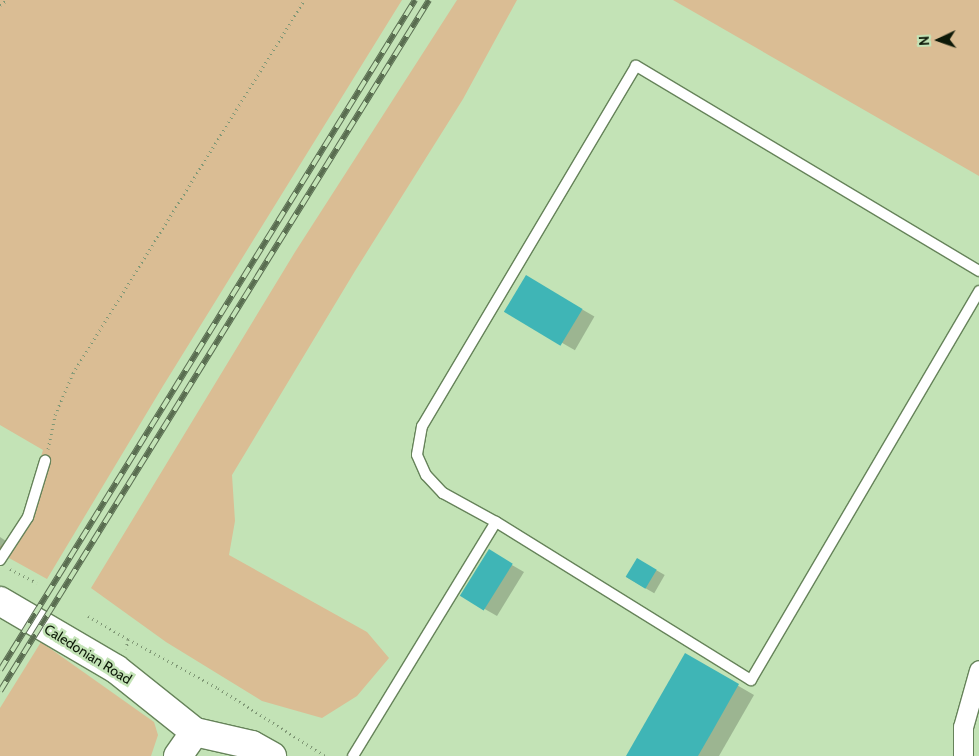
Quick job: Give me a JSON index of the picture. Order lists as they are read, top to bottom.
{
  "streets": {
    "main road": ["Caledonian Road"]
  },
  "north": "left"
}
